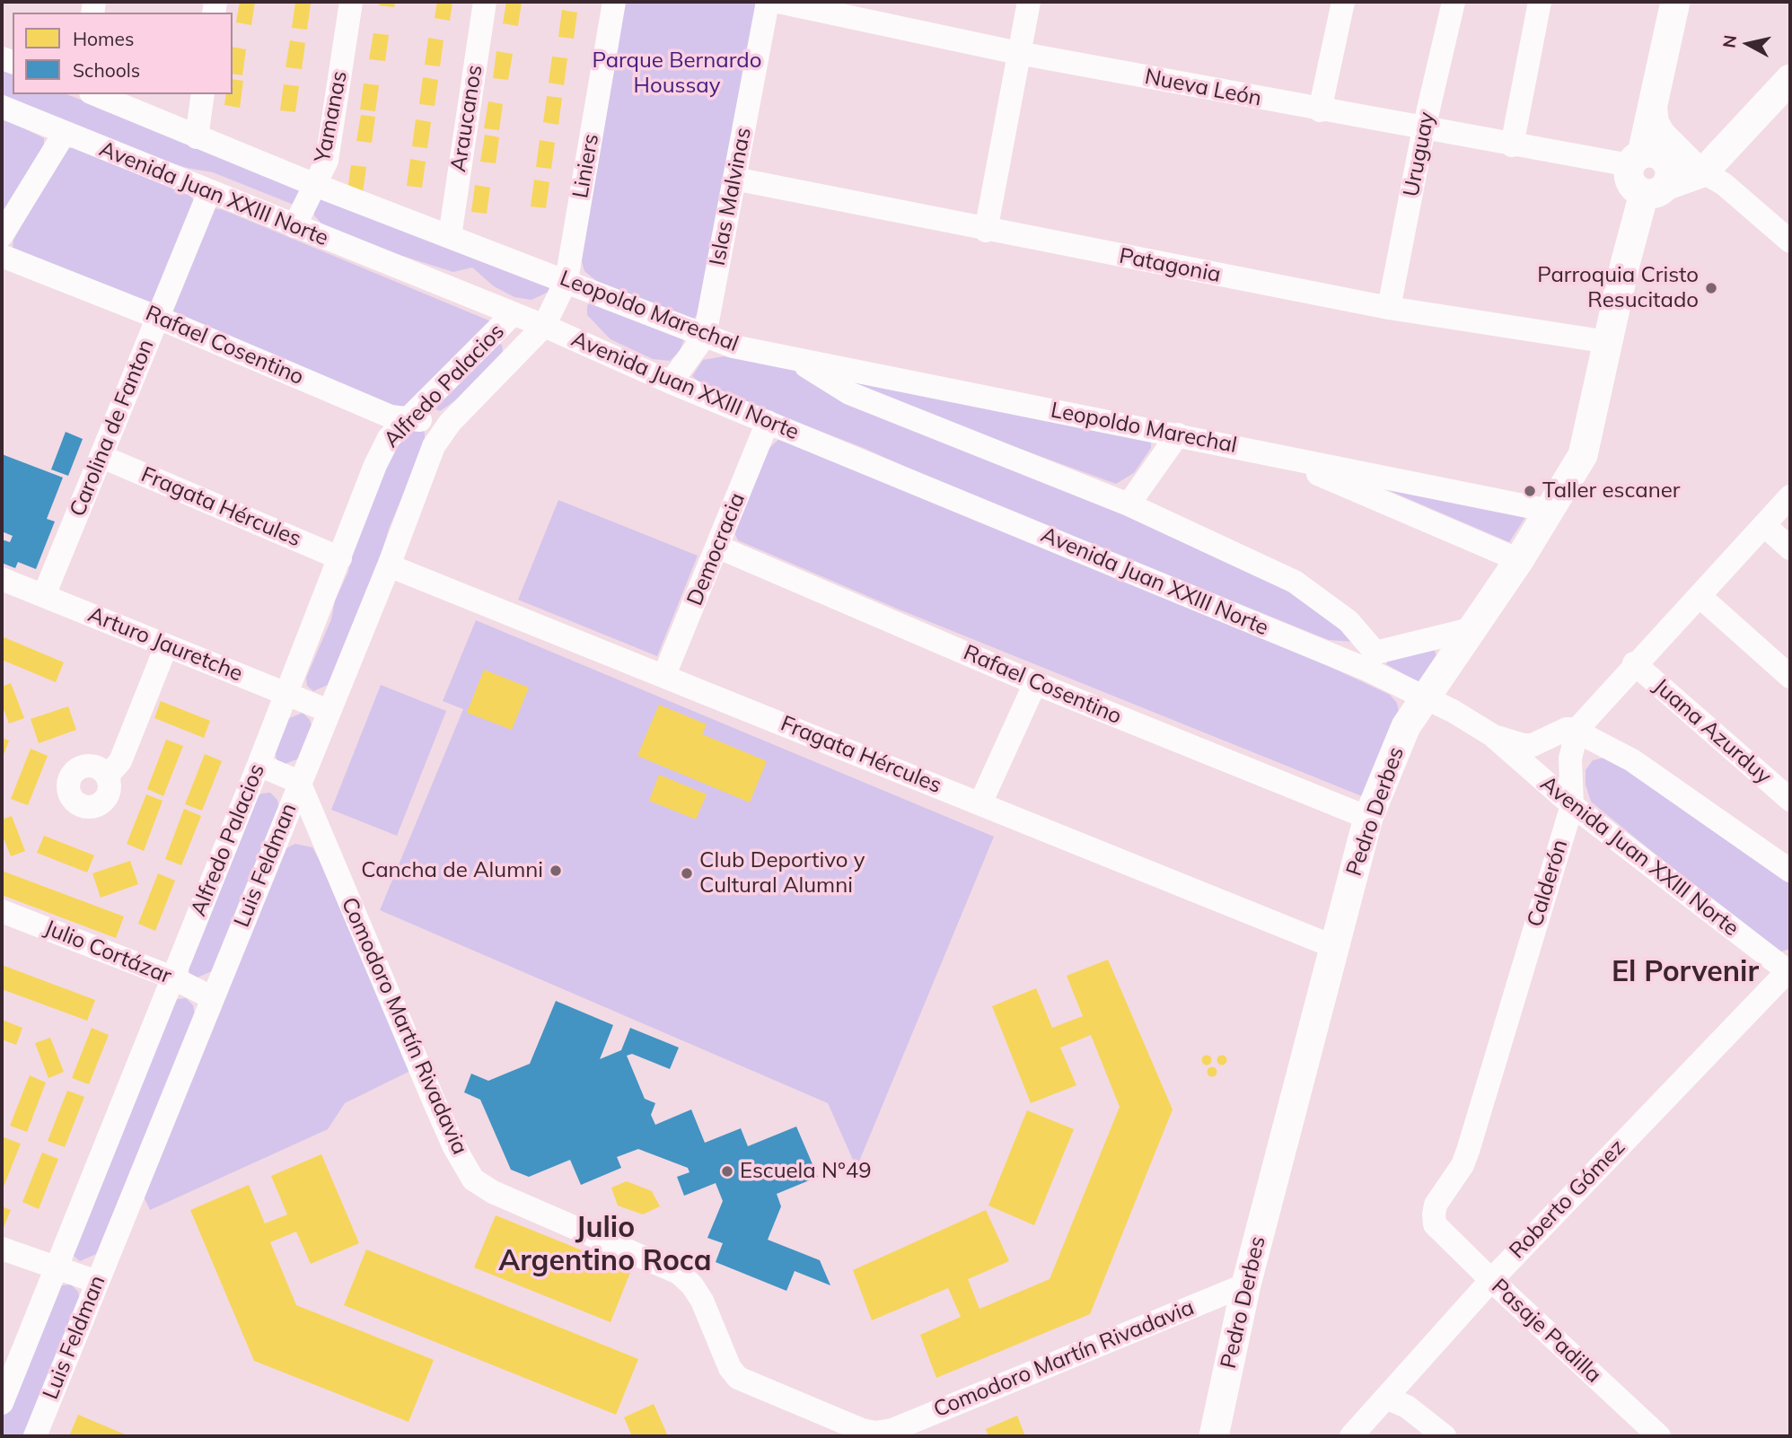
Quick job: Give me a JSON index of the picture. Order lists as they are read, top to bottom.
{
  "streets": {
    "main road": ["Pedro Derbes"],
    "street": [
      "Nueva León",
      "Yamanas",
      "Araucanos",
      "Uruguay",
      "Liniers",
      "Avenida Juan XXIII Norte",
      "Islas Malvinas",
      "Patagonia",
      "Leopoldo Marechal",
      "Rafael Cosentino",
      "Alfredo Palacios",
      "Carolina de Fanton",
      "Fragata Hércules",
      "Democracia",
      "Arturo Jauretche",
      "Juana Azurduy",
      "Luis Feldman",
      "Calderón",
      "Julio Cortázar",
      "Comodoro Martín Rivadavia",
      "Roberto Gómez",
      "Pasaje Padilla"
    ]
  },
  "crossings": [
    ["Nueva León", "Uruguay"],
    ["Yamanas", "Avenida Juan XXIII Norte"],
    ["Yamanas", "Leopoldo Marechal"],
    ["Araucanos", "Leopoldo Marechal"],
    ["Uruguay", "Patagonia"],
    ["Liniers", "Avenida Juan XXIII Norte"],
    ["Liniers", "Leopoldo Marechal"],
    ["Liniers", "Luis Feldman"],
    ["Avenida Juan XXIII Norte", "Islas Malvinas"],
    ["Avenida Juan XXIII Norte", "Leopoldo Marechal"],
    ["Avenida Juan XXIII Norte", "Alfredo Palacios"],
    ["Avenida Juan XXIII Norte", "Carolina de Fanton"],
    ["Avenida Juan XXIII Norte", "Democracia"],
    ["Avenida Juan XXIII Norte", "Pedro Derbes"],
    ["Avenida Juan XXIII Norte", "Luis Feldman"],
    ["Avenida Juan XXIII Norte", "Calderón"],
    ["Avenida Juan XXIII Norte", "Roberto Gómez"],
    ["Islas Malvinas", "Patagonia"],
    ["Islas Malvinas", "Leopoldo Marechal"],
    ["Patagonia", "Pedro Derbes"],
    ["Leopoldo Marechal", "Pedro Derbes"],
    ["Rafael Cosentino", "Alfredo Palacios"],
    ["Rafael Cosentino", "Carolina de Fanton"],
    ["Rafael Cosentino", "Democracia"],
    ["Rafael Cosentino", "Pedro Derbes"],
    ["Rafael Cosentino", "Luis Feldman"],
    ["Alfredo Palacios", "Fragata Hércules"],
    ["Alfredo Palacios", "Arturo Jauretche"],
    ["Alfredo Palacios", "Julio Cortázar"],
    ["Carolina de Fanton", "Fragata Hércules"],
    ["Carolina de Fanton", "Arturo Jauretche"],
    ["Fragata Hércules", "Democracia"],
    ["Fragata Hércules", "Pedro Derbes"],
    ["Fragata Hércules", "Luis Feldman"],
    ["Arturo Jauretche", "Luis Feldman"],
    ["Juana Azurduy", "Calderón"],
    ["Pedro Derbes", "Comodoro Martín Rivadavia"],
    ["Luis Feldman", "Julio Cortázar"],
    ["Luis Feldman", "Comodoro Martín Rivadavia"],
    ["Calderón", "Pasaje Padilla"],
    ["Roberto Gómez", "Pasaje Padilla"]
  ],
  "districts": ["El Porvenir", "Julio Argentino Roca"],
  "parks": ["Parque Bernardo Houssay"],
  "places": [
    "Parroquia Cristo Resucitado",
    "Taller escaner",
    "Cancha de Alumni",
    "Club Deportivo y Cultural Alumni",
    "Escuela N°49"
  ],
  "legend": ["Homes", "Schools"],
  "north": "left"
}
